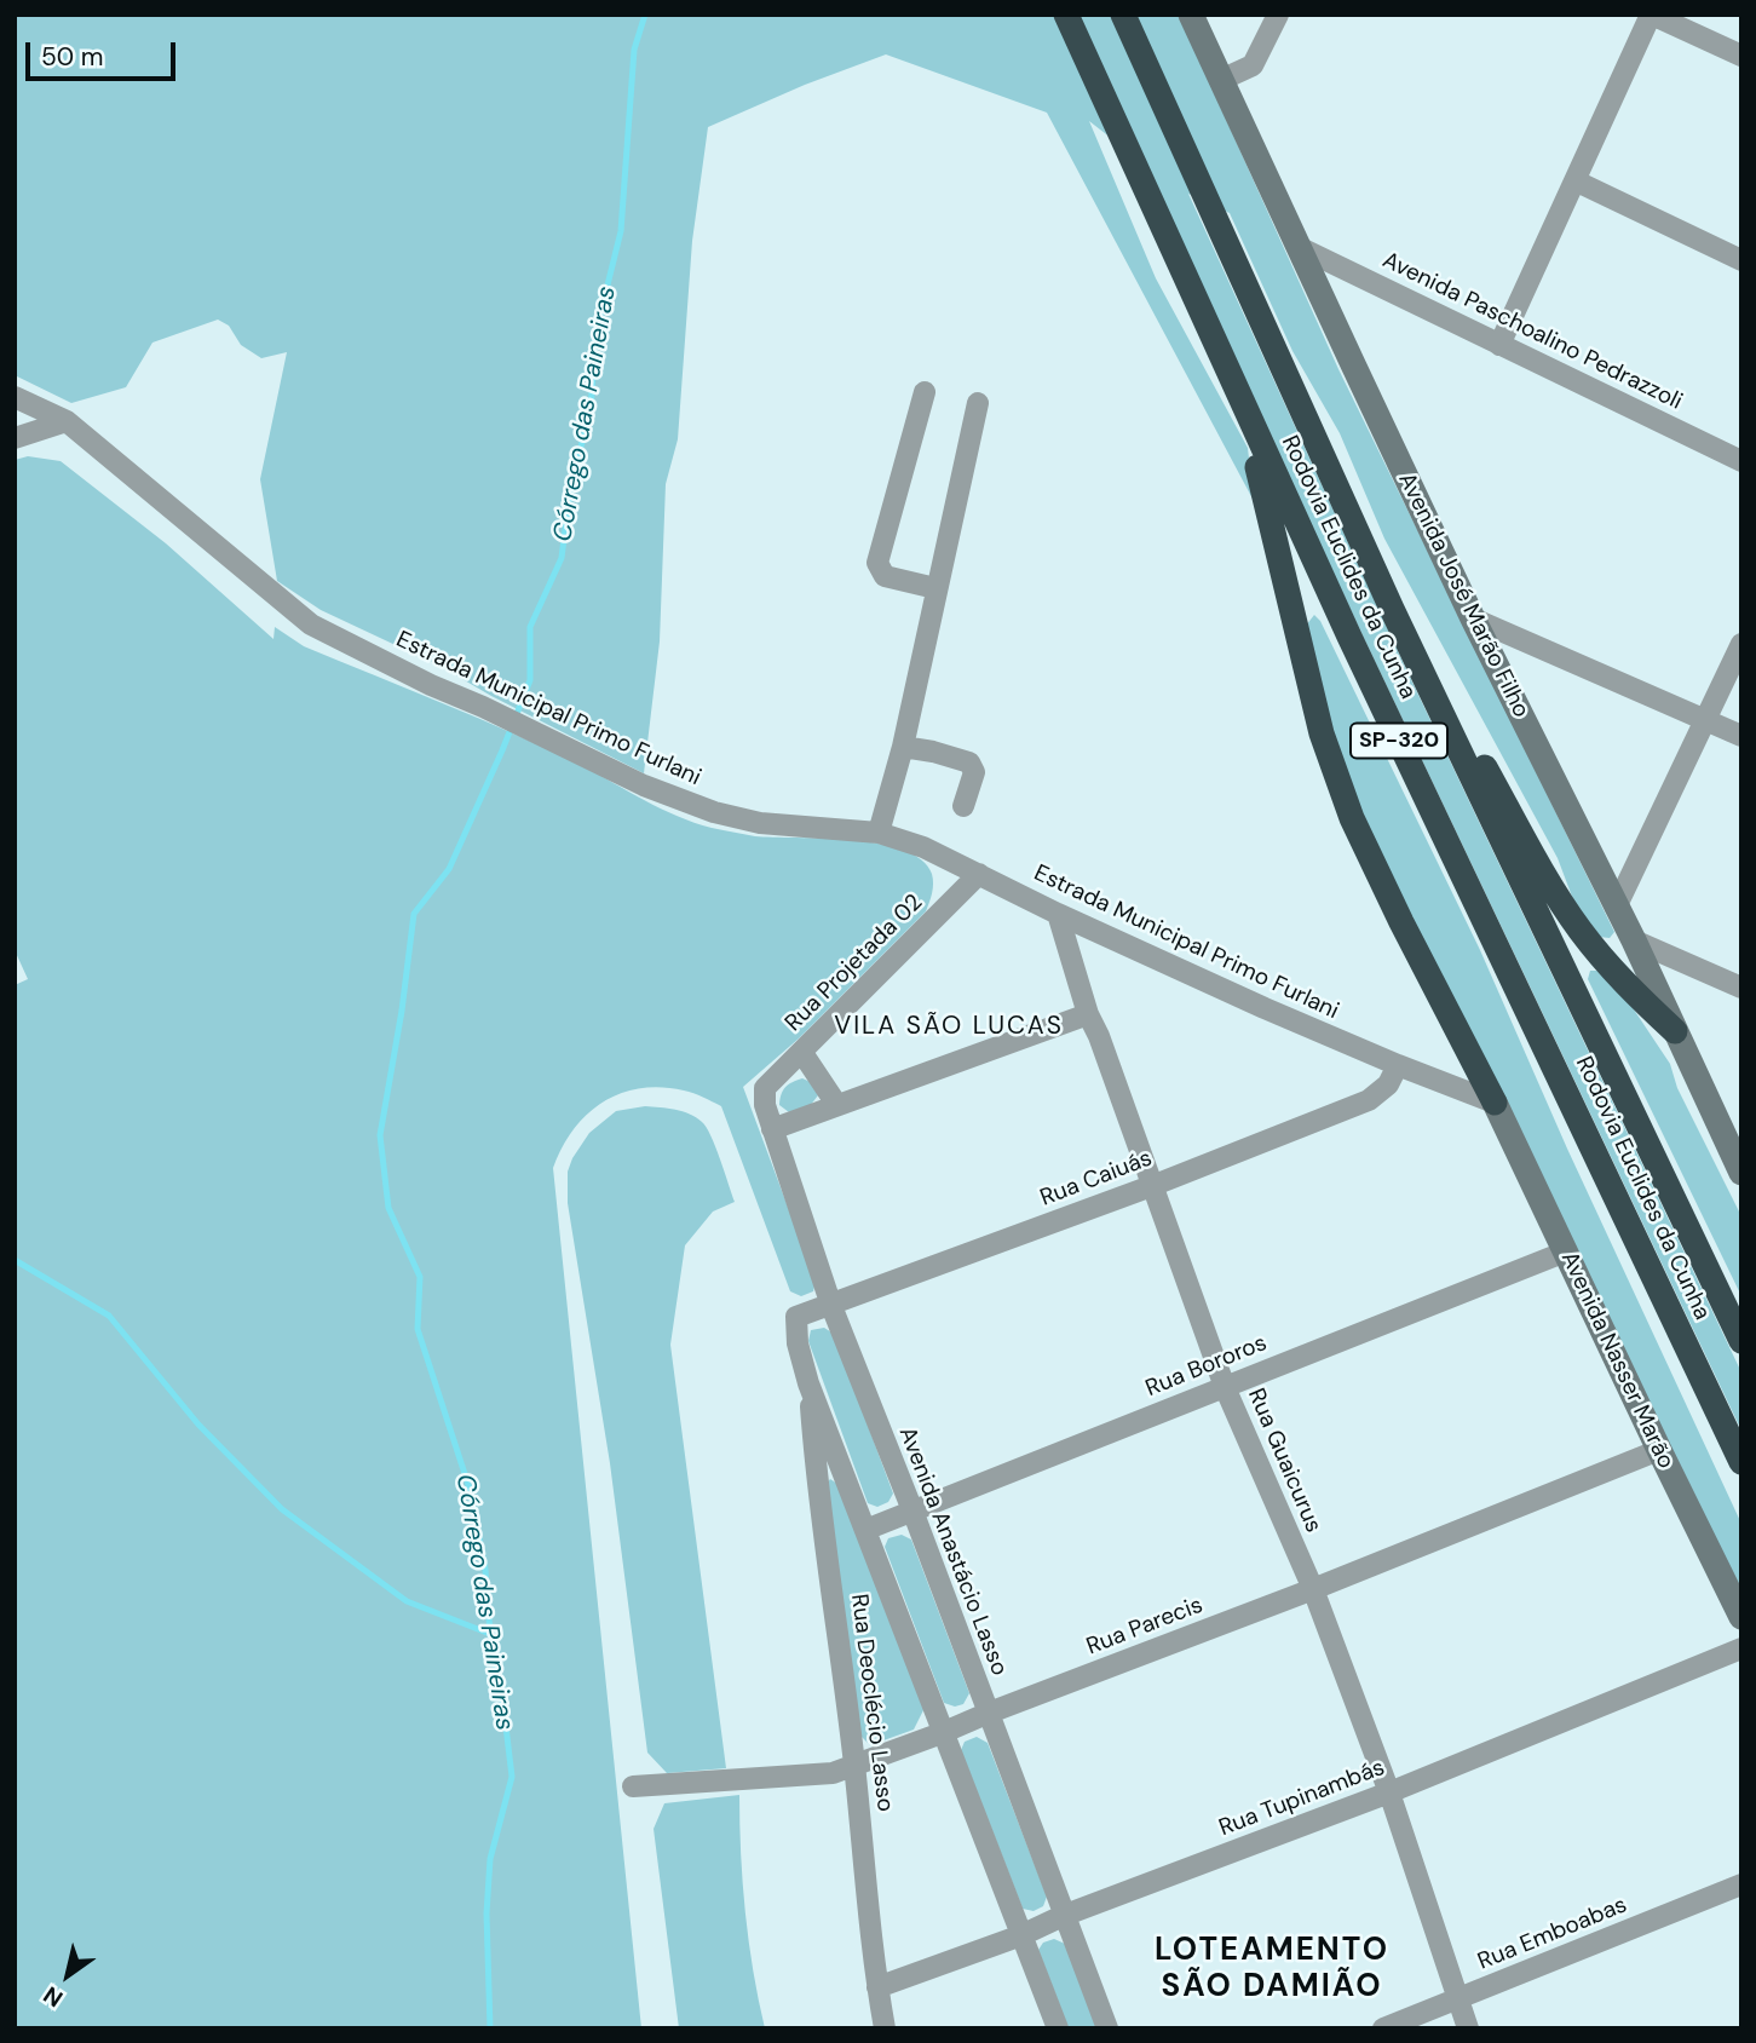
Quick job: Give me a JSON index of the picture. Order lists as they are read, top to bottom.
{
  "streets": {
    "highway": ["Rodovia Euclides da Cunha", "SP-320"],
    "main road": ["Avenida José Marão Filho", "Avenida Nasser Marão"],
    "street": [
      "Avenida Paschoalino Pedrazzoli",
      "Estrada Municipal Primo Furlani",
      "Rua Projetada 02",
      "Rua Caiuás",
      "Rua Bororos",
      "Rua Guaicurus",
      "Avenida Anastácio Lasso",
      "Rua Parecis",
      "Rua Deoclécio Lasso",
      "Rua Tupinambás",
      "Rua Emboabas"
    ]
  },
  "crossings": [
    ["Avenida Paschoalino Pedrazzoli", "Avenida José Marão Filho"],
    ["Estrada Municipal Primo Furlani", "Rua Projetada 02"],
    ["Estrada Municipal Primo Furlani", "Rua Caiuás"],
    ["Estrada Municipal Primo Furlani", "Avenida Nasser Marão"],
    ["Estrada Municipal Primo Furlani", "Rua Guaicurus"],
    ["Rua Projetada 02", "Avenida Anastácio Lasso"],
    ["Rua Caiuás", "Rua Guaicurus"],
    ["Rua Caiuás", "Avenida Anastácio Lasso"],
    ["Rua Caiuás", "Rua Deoclécio Lasso"],
    ["Avenida Nasser Marão", "Rua Bororos"],
    ["Avenida Nasser Marão", "Rua Parecis"],
    ["Rua Bororos", "Rua Guaicurus"],
    ["Rua Bororos", "Avenida Anastácio Lasso"],
    ["Rua Guaicurus", "Rua Parecis"],
    ["Rua Guaicurus", "Rua Tupinambás"],
    ["Rua Guaicurus", "Rua Emboabas"],
    ["Avenida Anastácio Lasso", "Rua Parecis"],
    ["Avenida Anastácio Lasso", "Rua Tupinambás"],
    ["Rua Parecis", "Rua Deoclécio Lasso"],
    ["Rua Deoclécio Lasso", "Rua Tupinambás"]
  ],
  "districts": ["VILA SÃO LUCAS", "LOTEAMENTO SÃO DAMIÃO"],
  "water": ["Córrego das Paineiras"],
  "scale_bar": "50 m",
  "north": "bottom left"
}
